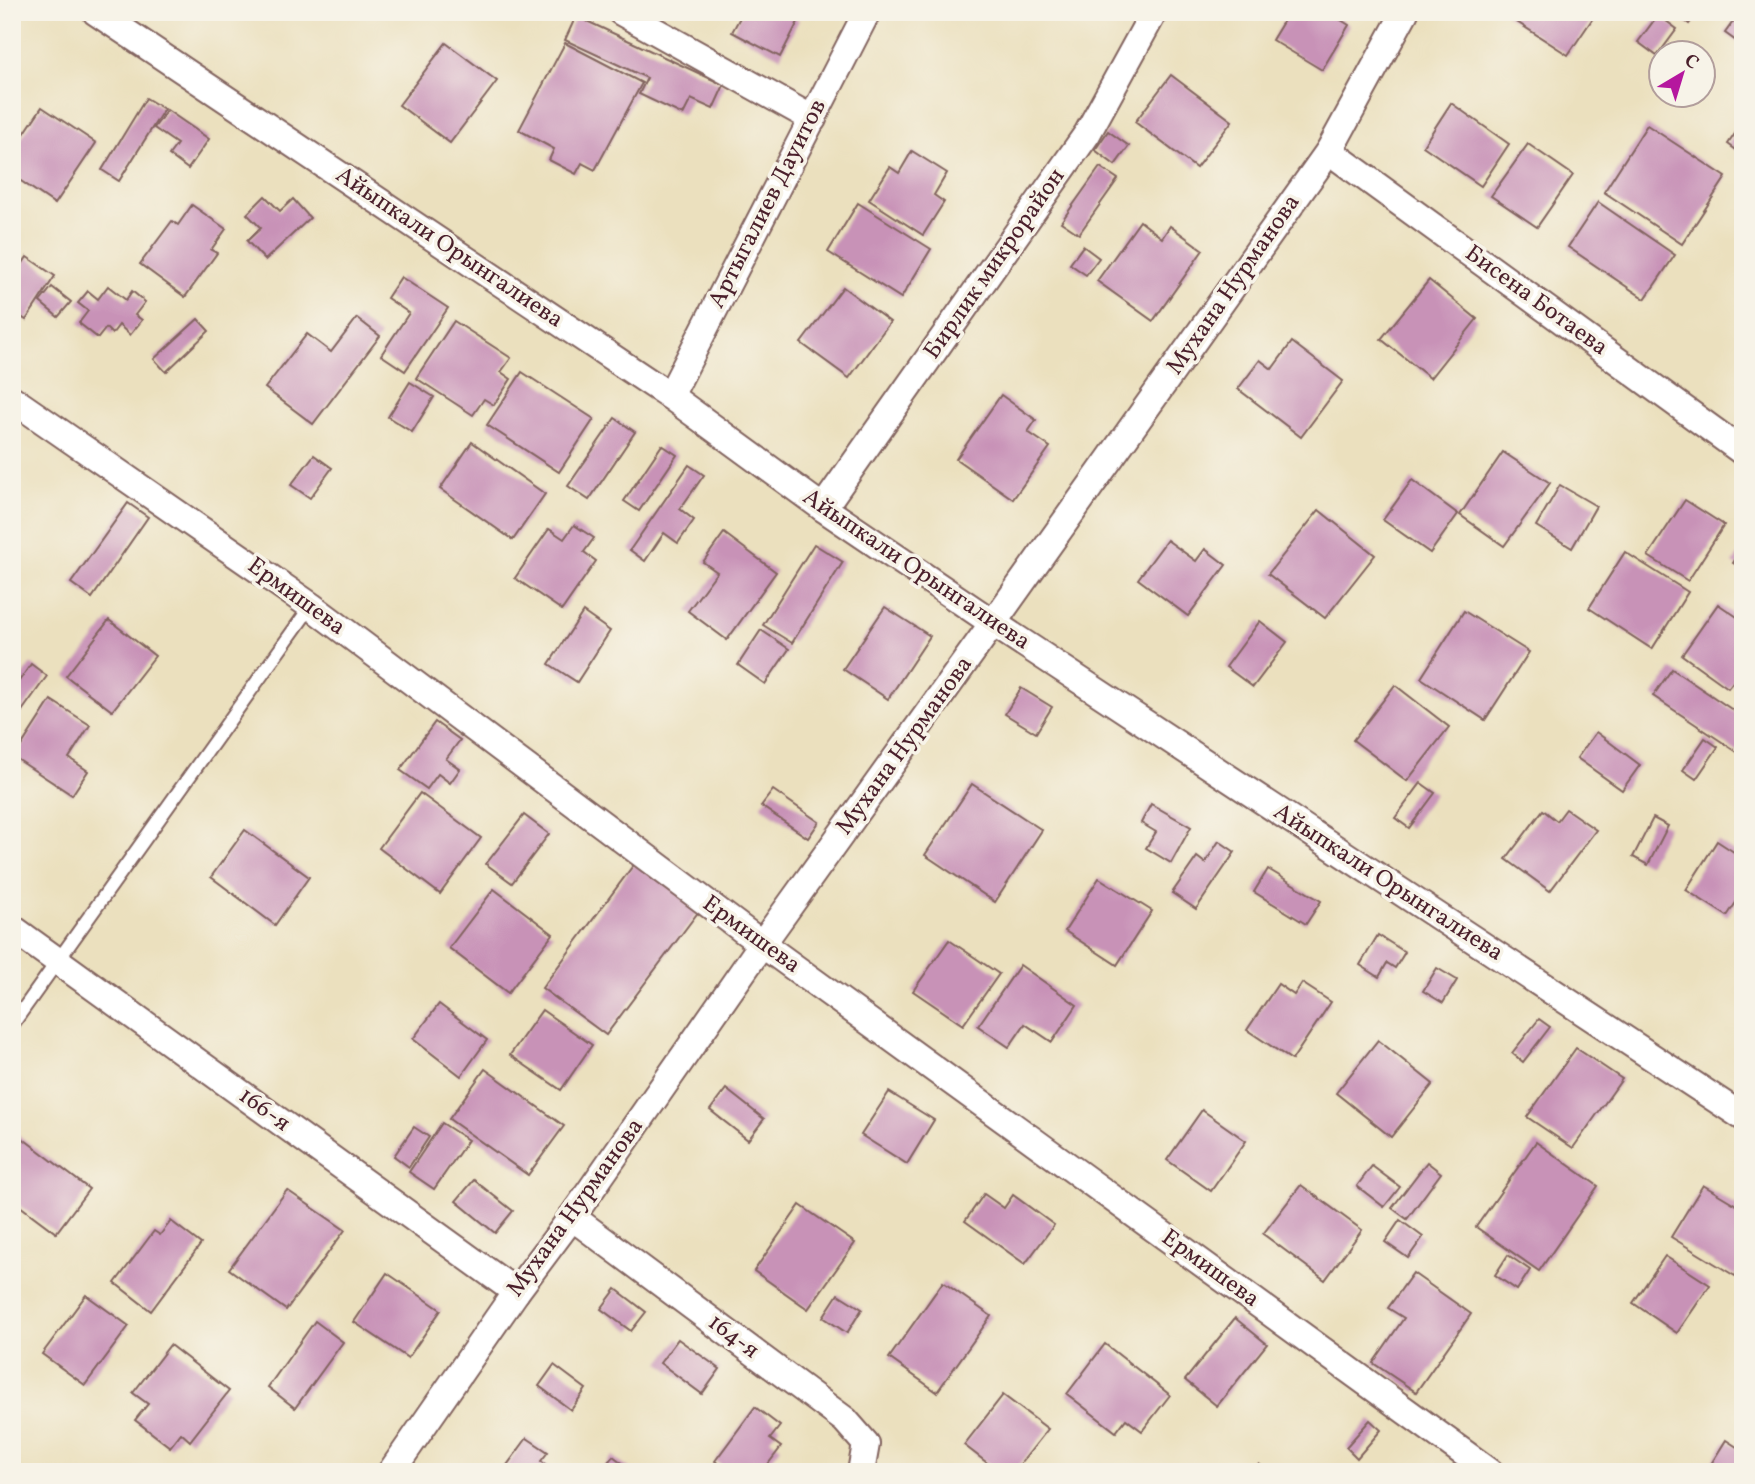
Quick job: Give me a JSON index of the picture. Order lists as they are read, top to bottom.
{
  "streets": {
    "street": [
      "Артыгалиев Дауитов",
      "Айыпкали Орынгалиева",
      "Бирлик микрорайон",
      "Мухана Нурманова",
      "Бисена Ботаева",
      "Ермишева",
      "166-я",
      "164-я"
    ]
  },
  "crossings": [
    ["Артыгалиев Дауитов", "Айыпкали Орынгалиева"],
    ["Айыпкали Орынгалиева", "Бирлик микрорайон"],
    ["Айыпкали Орынгалиева", "Мухана Нурманова"],
    ["Мухана Нурманова", "Бисена Ботаева"],
    ["Мухана Нурманова", "Ермишева"],
    ["Мухана Нурманова", "166-я"],
    ["Мухана Нурманова", "164-я"]
  ],
  "north": "top right"
}
